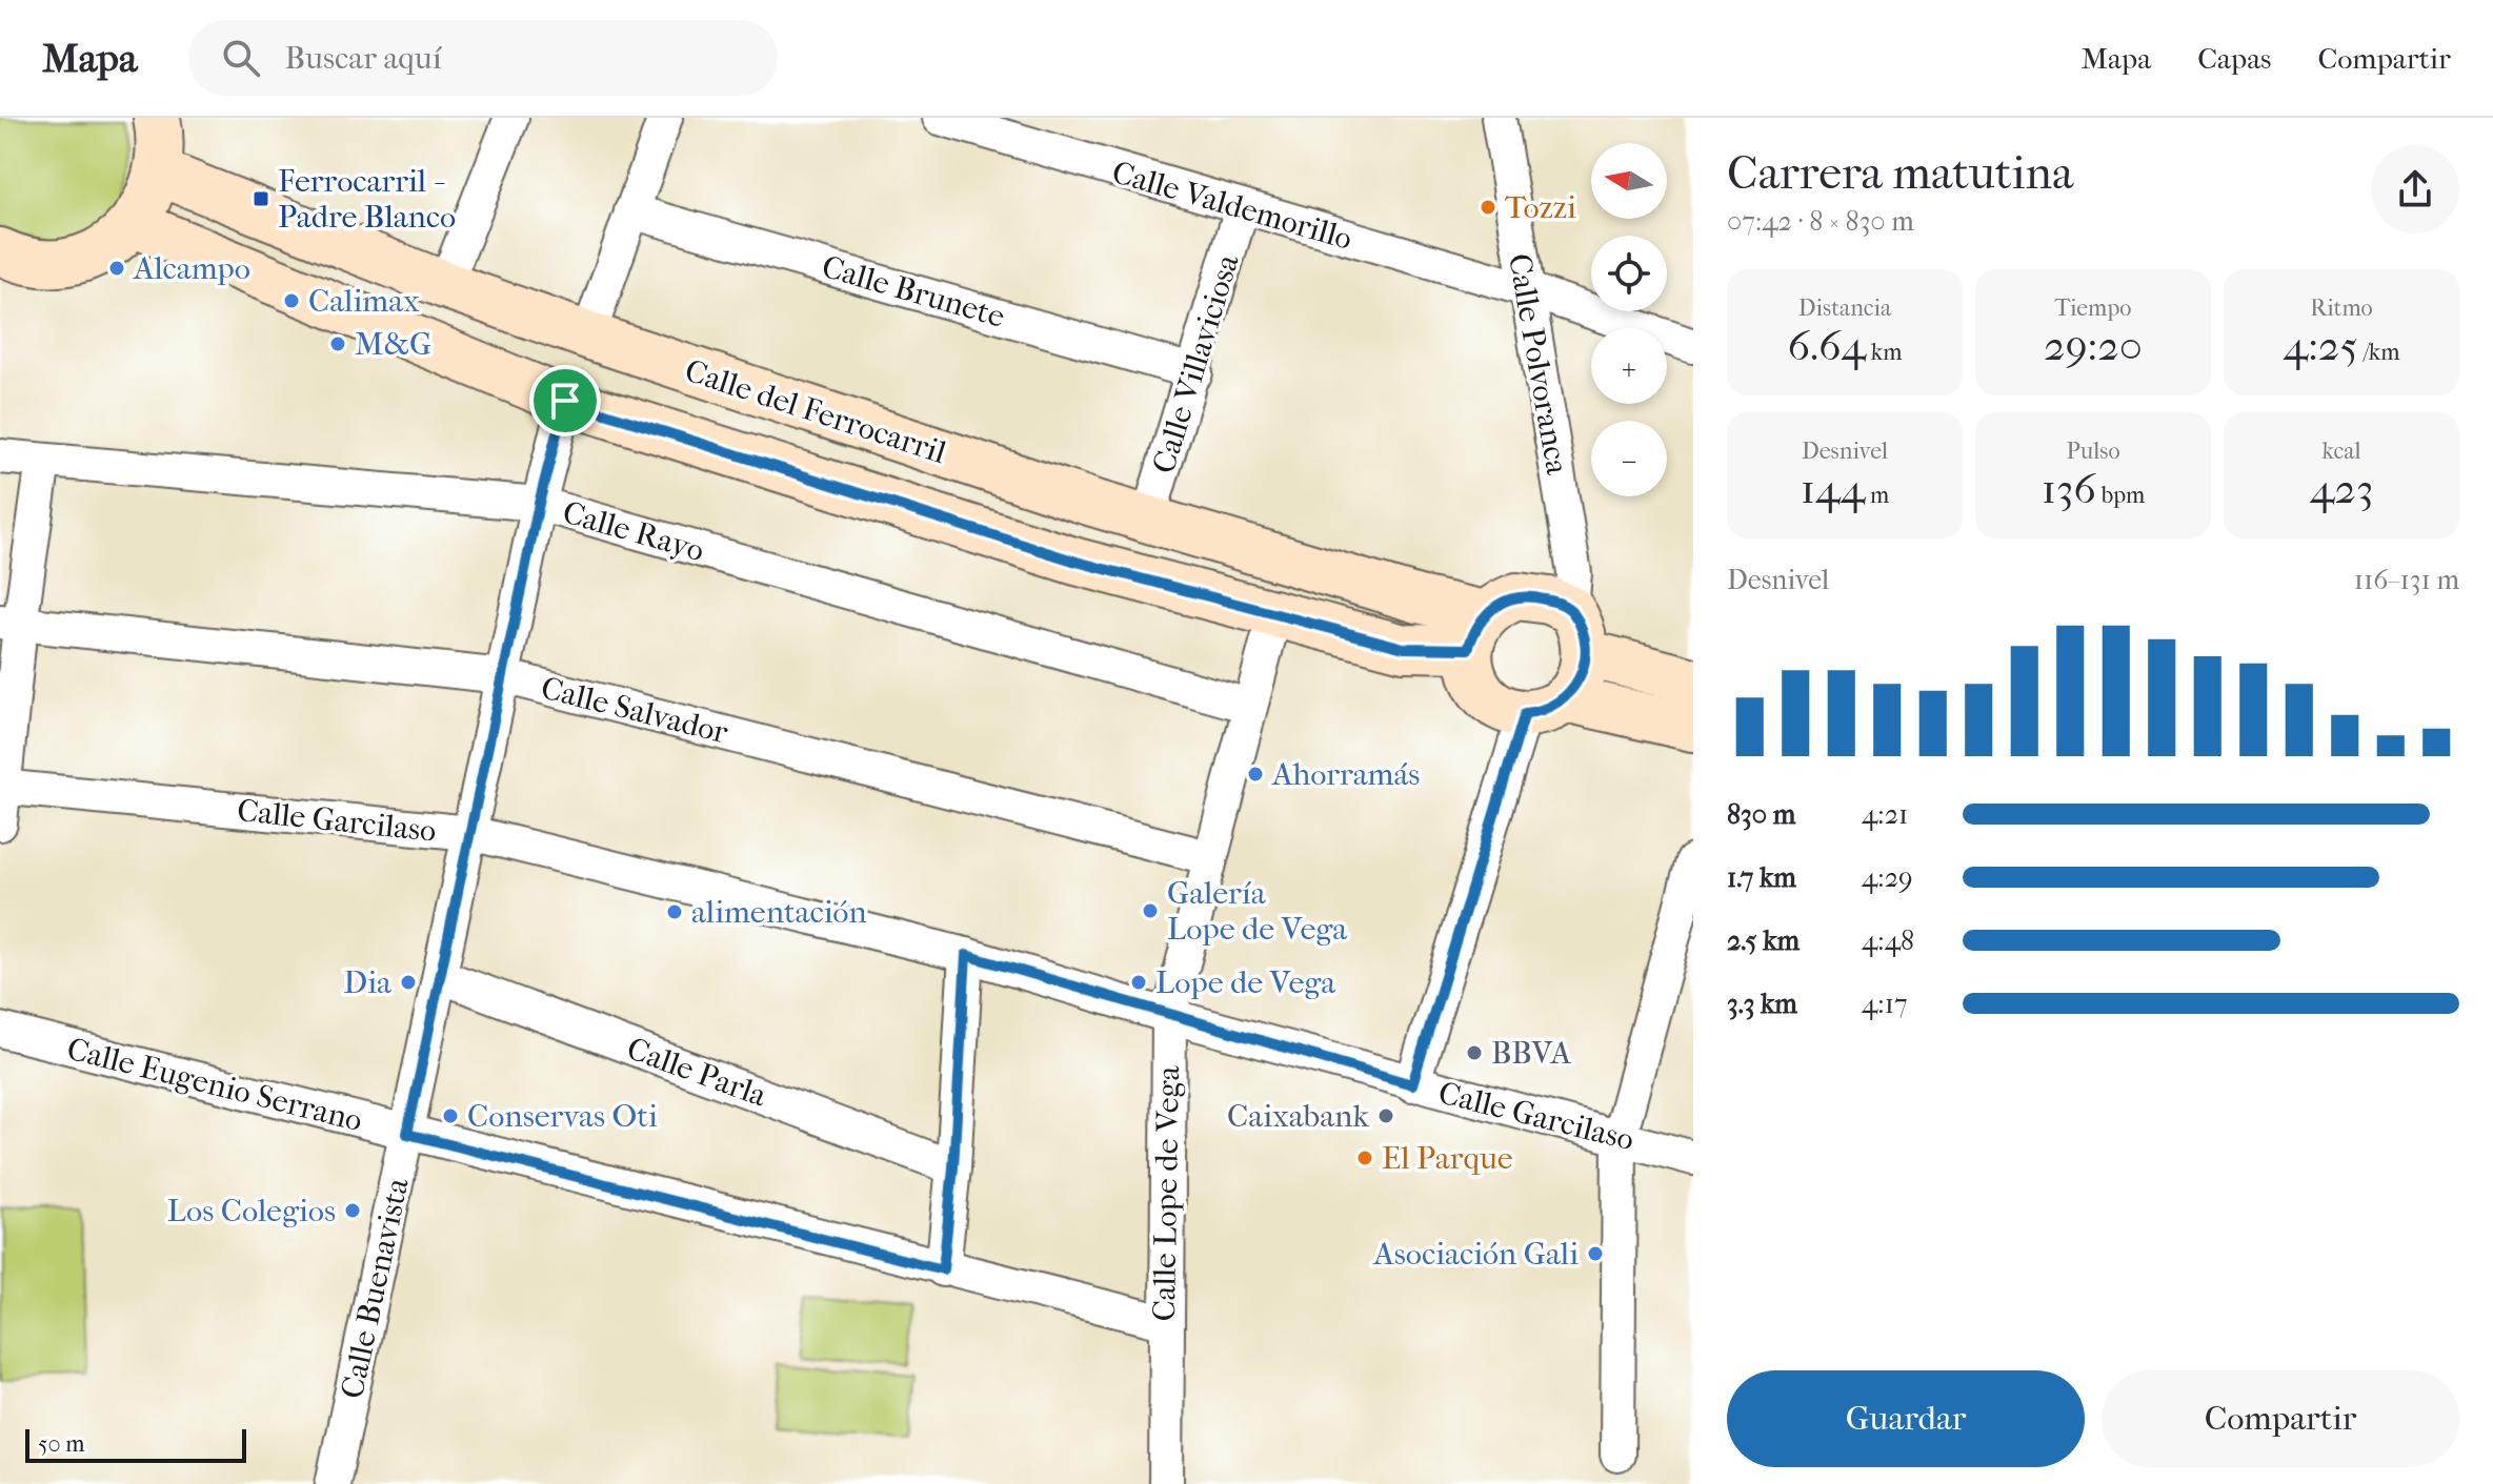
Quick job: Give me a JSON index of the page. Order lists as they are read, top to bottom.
{
  "streets": {
    "street": [
      "Calle Valdemorillo",
      "Calle Brunete",
      "Calle Villaviciosa",
      "Calle Polvoranca",
      "Calle del Ferrocarril",
      "Calle Rayo",
      "Calle Salvador",
      "Calle Garcilaso",
      "Calle Parla",
      "Calle Eugenio Serrano",
      "Calle Lope de Vega",
      "Calle Buenavista"
    ]
  },
  "crossings": [
    ["Calle Valdemorillo", "Calle Villaviciosa"],
    ["Calle Valdemorillo", "Calle Polvoranca"],
    ["Calle Brunete", "Calle Villaviciosa"],
    ["Calle Villaviciosa", "Calle del Ferrocarril"],
    ["Calle Polvoranca", "Calle del Ferrocarril"],
    ["Calle del Ferrocarril", "Calle Lope de Vega"],
    ["Calle del Ferrocarril", "Calle Buenavista"],
    ["Calle Rayo", "Calle Lope de Vega"],
    ["Calle Rayo", "Calle Buenavista"],
    ["Calle Salvador", "Calle Lope de Vega"],
    ["Calle Salvador", "Calle Buenavista"],
    ["Calle Garcilaso", "Calle Lope de Vega"],
    ["Calle Garcilaso", "Calle Buenavista"],
    ["Calle Parla", "Calle Buenavista"],
    ["Calle Eugenio Serrano", "Calle Lope de Vega"],
    ["Calle Eugenio Serrano", "Calle Buenavista"]
  ],
  "places": {
    "transit": ["Ferrocarril - Padre Blanco"],
    "other": [
      "Tozzi",
      "Alcampo",
      "Calimax",
      "M&G",
      "Ahorramás",
      "Galería Lope de Vega",
      "alimentación",
      "Dia",
      "Lope de Vega",
      "BBVA",
      "Conservas Oti",
      "Caixabank",
      "El Parque",
      "Los Colegios",
      "Asociación Gali"
    ]
  },
  "scale_bar": "50 m",
  "north": "left",
  "page": {
    "header": "Mapa",
    "search": "Buscar aquí",
    "nav": ["Mapa", "Capas", "Compartir"],
    "heading": ["Carrera matutina", "07:42 · 8 × 830 m"],
    "map_buttons": ["+", "−"],
    "stats": [
      ["Distancia", "6.64 km"],
      ["Tiempo", "29:20"],
      ["Ritmo", "4:25 /km"],
      ["Desnivel", "144 m"],
      ["Pulso", "136 bpm"],
      ["kcal", "423"]
    ],
    "chart": ["Desnivel", "116–131 m"],
    "list": [
      {
        "name": "830 m",
        "note": "4:21"
      },
      {
        "name": "1.7 km",
        "note": "4:29"
      },
      {
        "name": "2.5 km",
        "note": "4:48"
      },
      {
        "name": "3.3 km",
        "note": "4:17"
      }
    ],
    "buttons": ["Guardar", "Compartir"],
    "scale": "50 m"
  }
}
